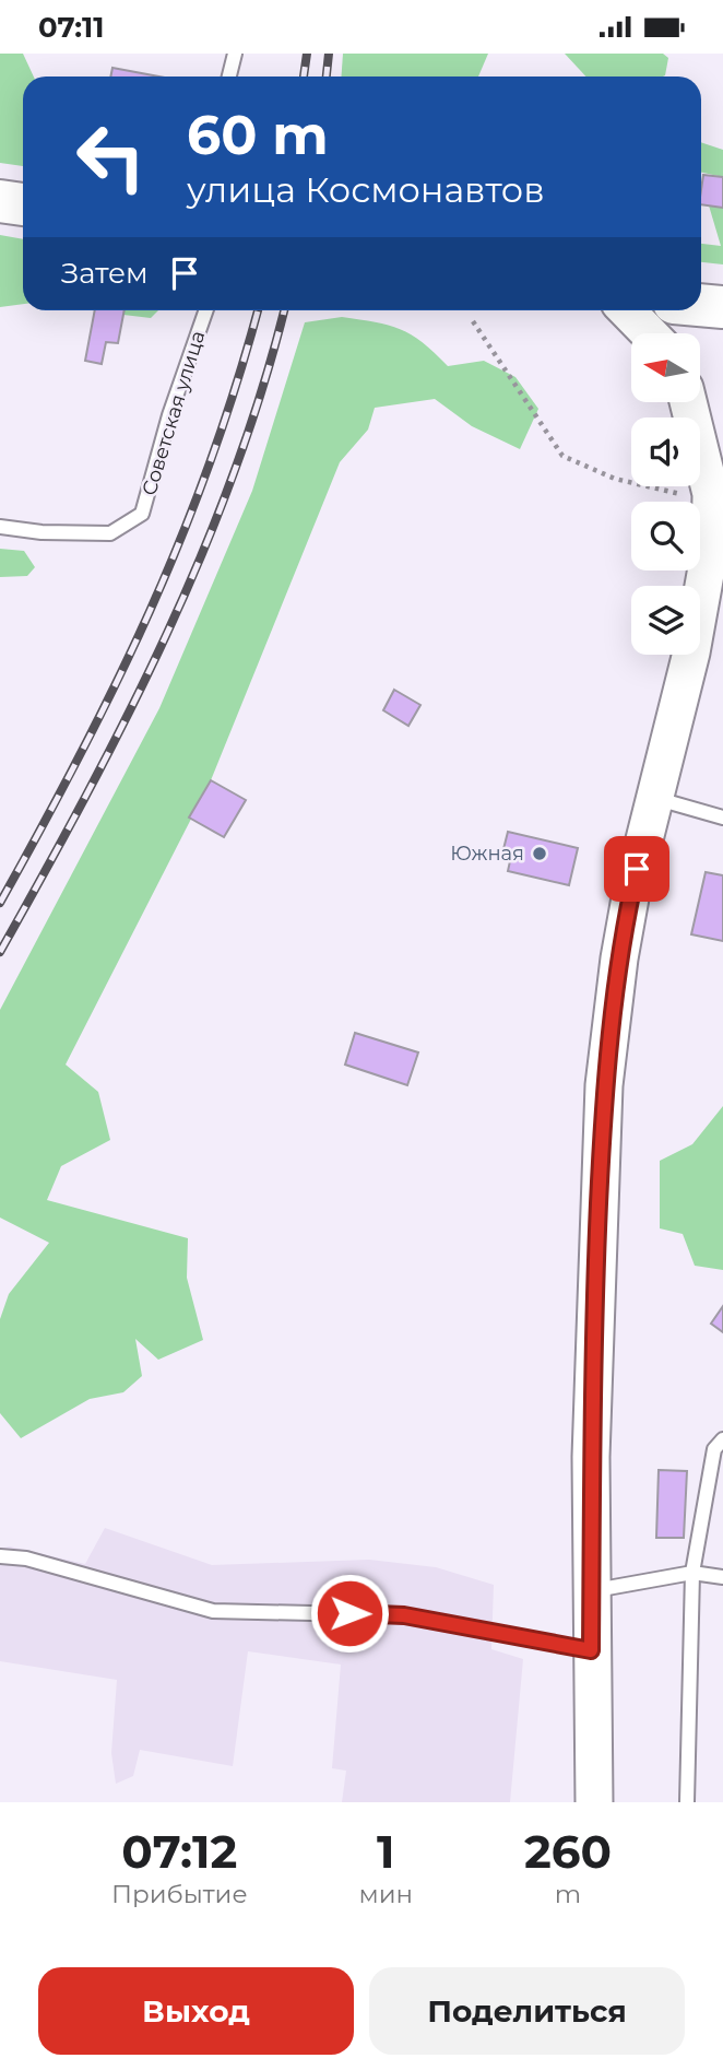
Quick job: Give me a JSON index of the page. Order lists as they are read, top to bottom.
{
  "streets": {
    "lane": ["Советская улица"]
  },
  "places": ["Южная"],
  "north": "left",
  "page": {
    "status": "07:11",
    "turn": ["60 m", "улица Космонавтов"],
    "then": "Затем",
    "eta": [
      "07:12",
      "Прибытие",
      "1",
      "мин",
      "260",
      "m"
    ],
    "buttons": ["Выход", "Поделиться"]
  }
}
